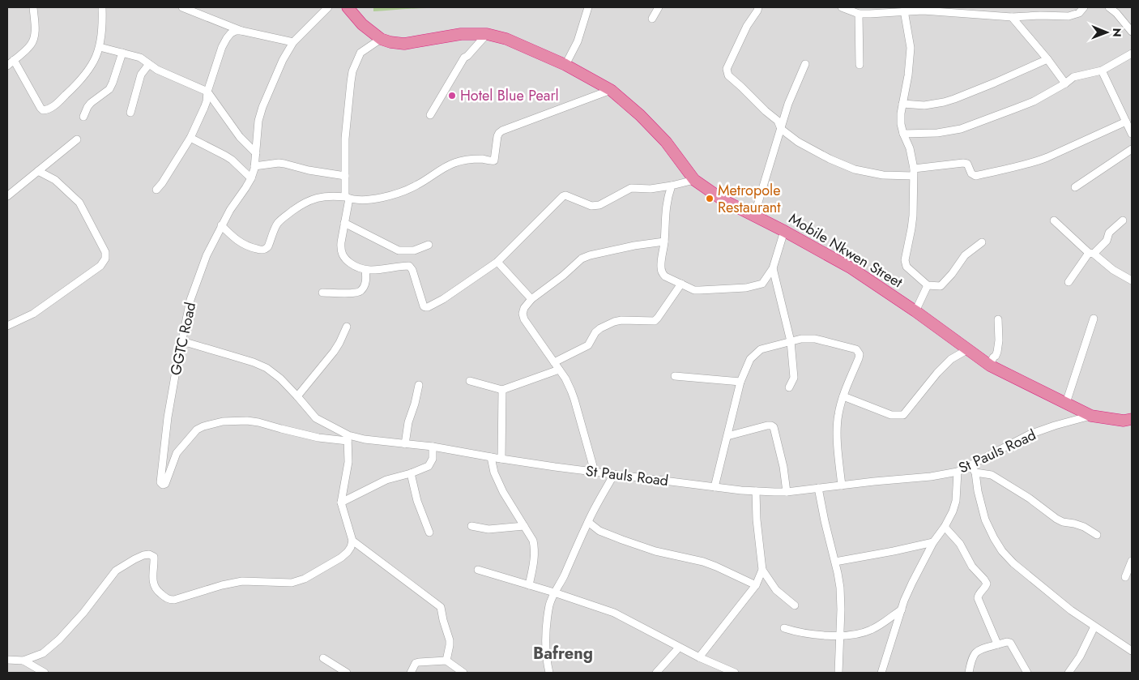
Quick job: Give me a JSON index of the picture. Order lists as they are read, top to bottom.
{
  "streets": {
    "highway": ["Mobile Nkwen Street"],
    "street": ["GGTC Road", "St Pauls Road"]
  },
  "crossings": [
    ["Mobile Nkwen Street", "St Pauls Road"],
    ["GGTC Road", "St Pauls Road"]
  ],
  "districts": ["Bafreng"],
  "places": ["Hotel Blue Pearl", "Metropole Restaurant"],
  "north": "right"
}
